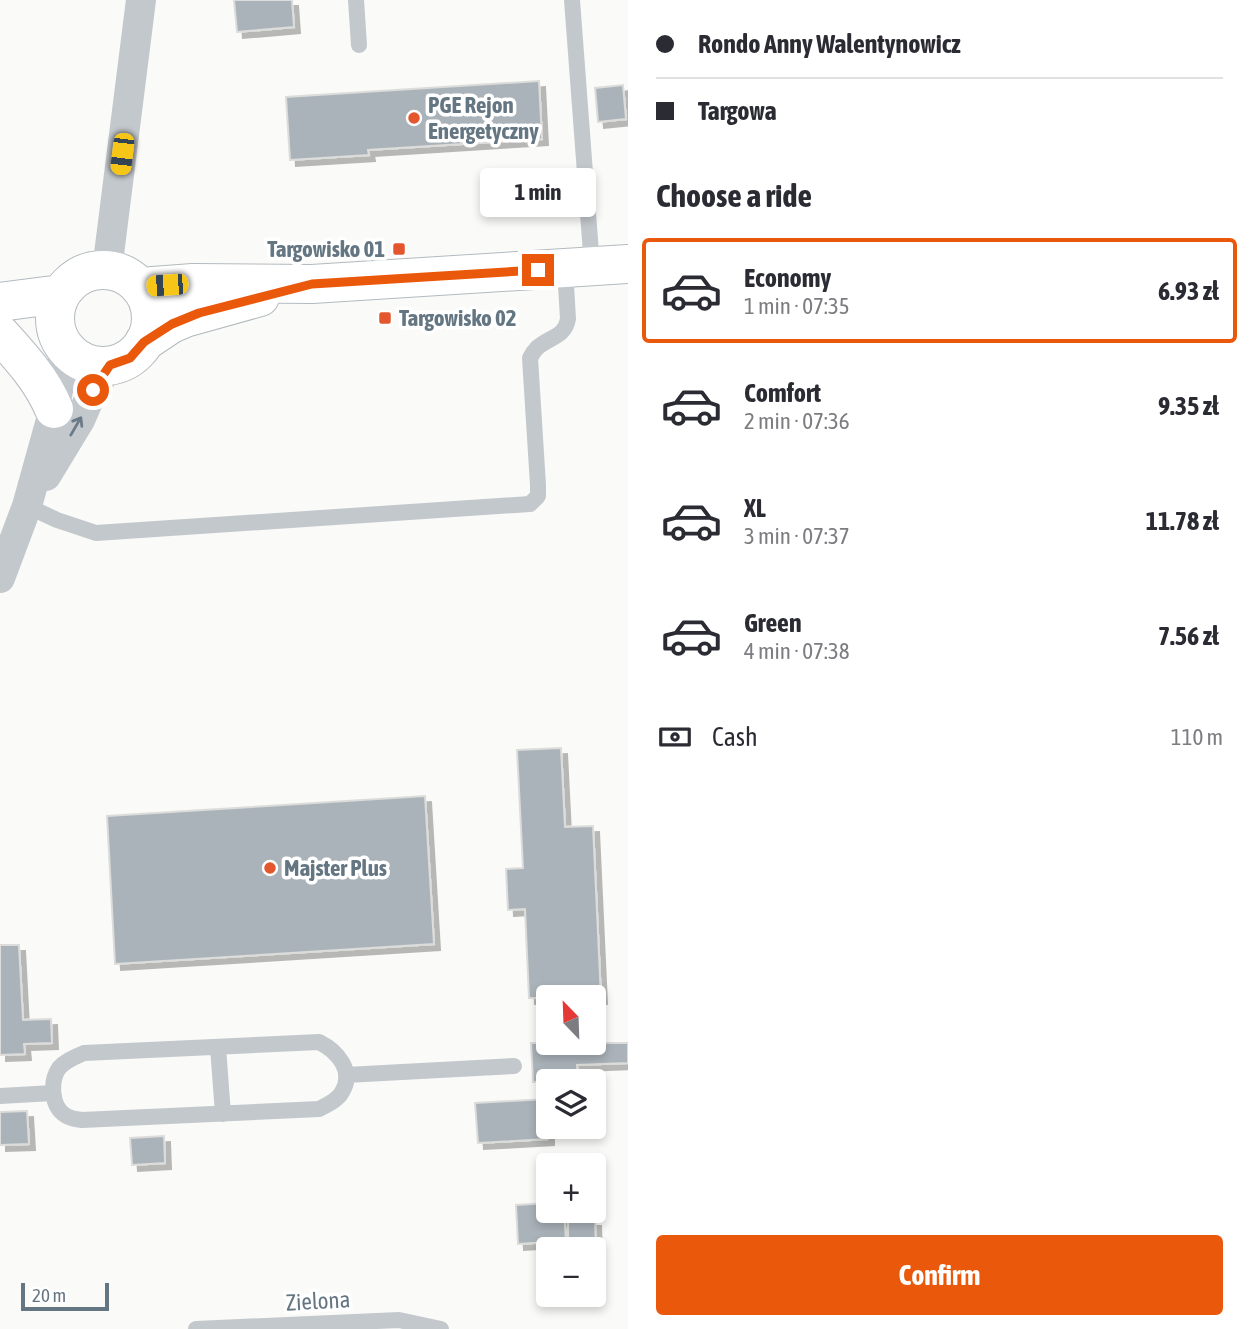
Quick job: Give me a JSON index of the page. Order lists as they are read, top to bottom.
{
  "streets": {
    "lane": ["Zielona"]
  },
  "places": {
    "other": ["PGE Rejon Energetyczny", "Majster Plus"],
    "transit": ["Targowisko 01", "Targowisko 02"]
  },
  "scale_bar": "20 m",
  "north": "top left",
  "page": {
    "banner": ["Rondo Anny Walentynowicz", "Targowa"],
    "heading": "Choose a ride",
    "bubble": "1 min",
    "list": [
      {
        "name": "Economy",
        "note": "1 min · 07:35",
        "value": "6.93 zł"
      },
      {
        "name": "Comfort",
        "note": "2 min · 07:36",
        "value": "9.35 zł"
      },
      {
        "name": "XL",
        "note": "3 min · 07:37",
        "value": "11.78 zł"
      },
      {
        "name": "Green",
        "note": "4 min · 07:38",
        "value": "7.56 zł"
      }
    ],
    "pay": ["Cash", "110 m"],
    "map_buttons": ["+", "−"],
    "buttons": "Confirm",
    "scale": "20 m"
  }
}
